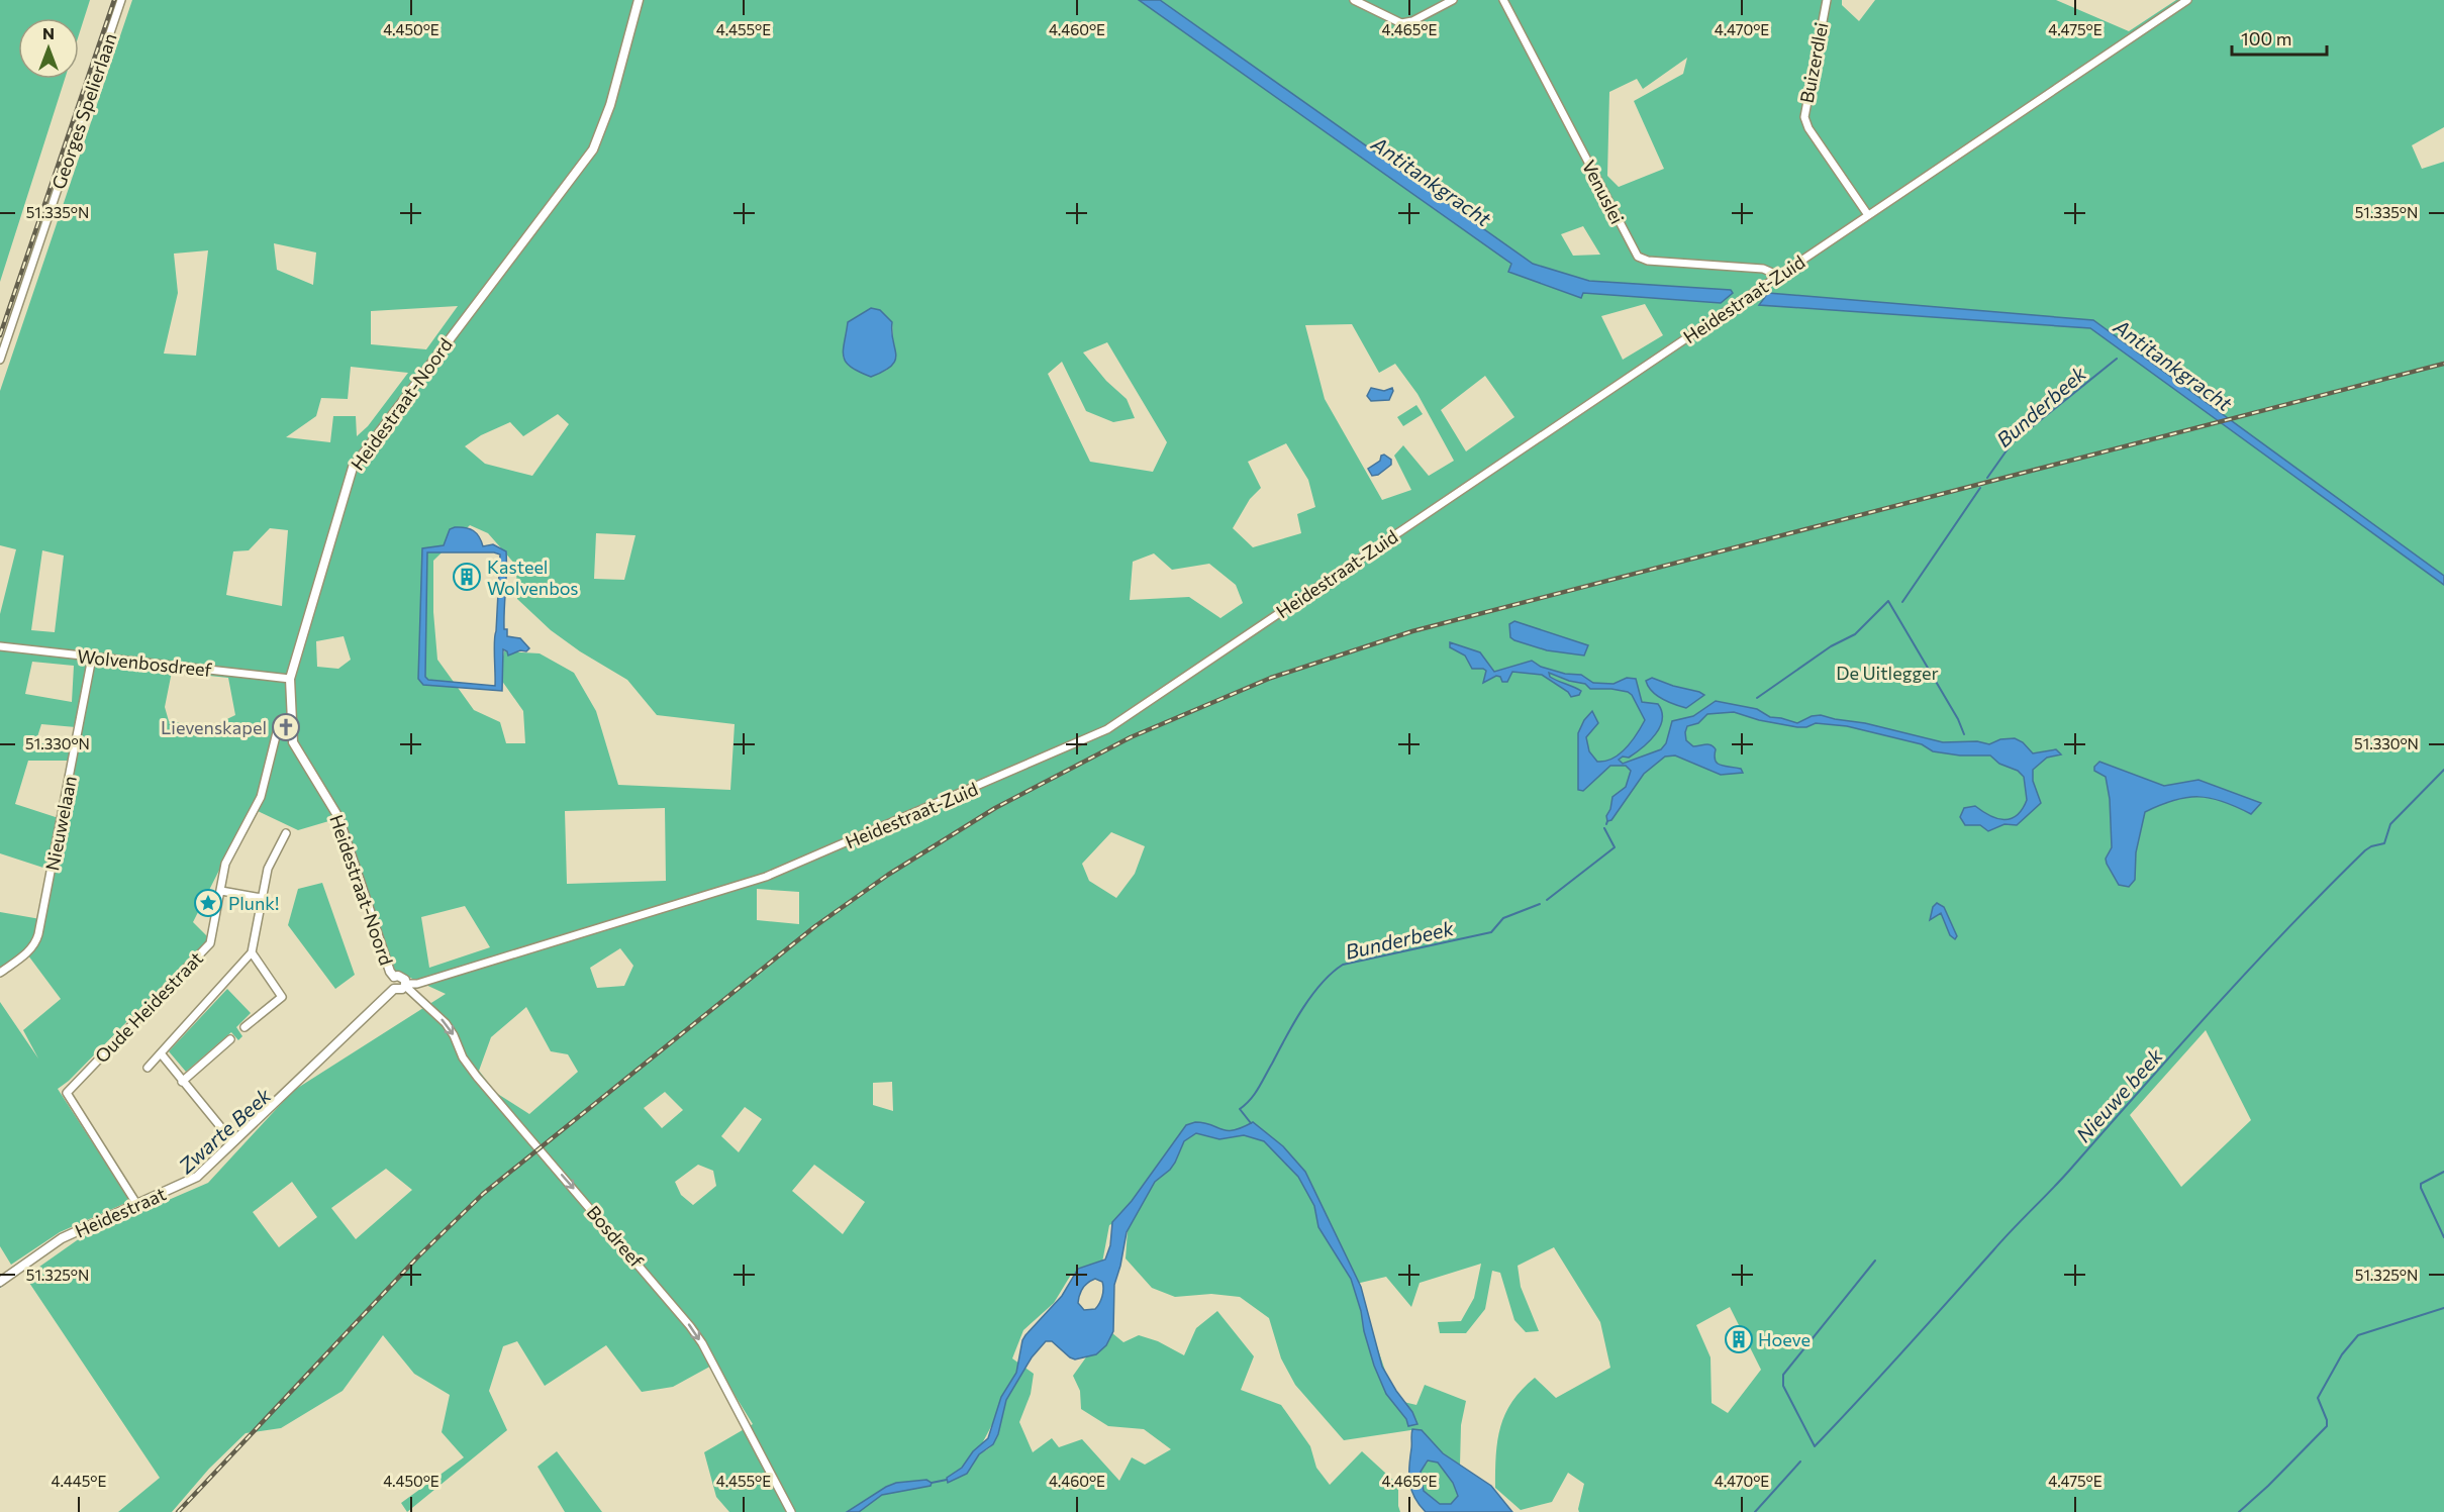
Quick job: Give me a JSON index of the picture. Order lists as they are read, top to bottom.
{
  "streets": {
    "street": [
      "Buizerdlei",
      "Georges Spelierlaan",
      "Venuslei",
      "Heidestraat-Zuid",
      "Heidestraat-Noord",
      "Wolvenbosdreef",
      "Nieuwelaan",
      "Oude Heidestraat",
      "Heidestraat",
      "Bosdreef"
    ]
  },
  "crossings": [
    ["Buizerdlei", "Heidestraat-Zuid"],
    ["Venuslei", "Heidestraat-Zuid"],
    ["Heidestraat-Zuid", "Heidestraat-Noord"],
    ["Heidestraat-Zuid", "Heidestraat"],
    ["Heidestraat-Zuid", "Bosdreef"],
    ["Heidestraat-Noord", "Wolvenbosdreef"],
    ["Heidestraat-Noord", "Heidestraat"],
    ["Heidestraat-Noord", "Bosdreef"],
    ["Wolvenbosdreef", "Nieuwelaan"],
    ["Oude Heidestraat", "Heidestraat"],
    ["Heidestraat", "Bosdreef"]
  ],
  "one_way": ["Bosdreef"],
  "water": [
    "Antitankgracht",
    "Bunderbeek",
    "Nieuwe beek",
    "Zwarte Beek"
  ],
  "parks": ["De Uitlegger"],
  "places": {
    "building": ["Kasteel Wolvenbos", "Hoeve"],
    "church": ["Lievenskapel"],
    "place": ["Plunk!"]
  },
  "scale_bar": "100 m",
  "north": "top",
  "coordinates": [
    "4.450°E",
    "4.455°E",
    "4.460°E",
    "4.465°E",
    "4.470°E",
    "4.475°E",
    "51.335°N",
    "51.330°N",
    "51.325°N",
    "4.445°E"
  ]
}
